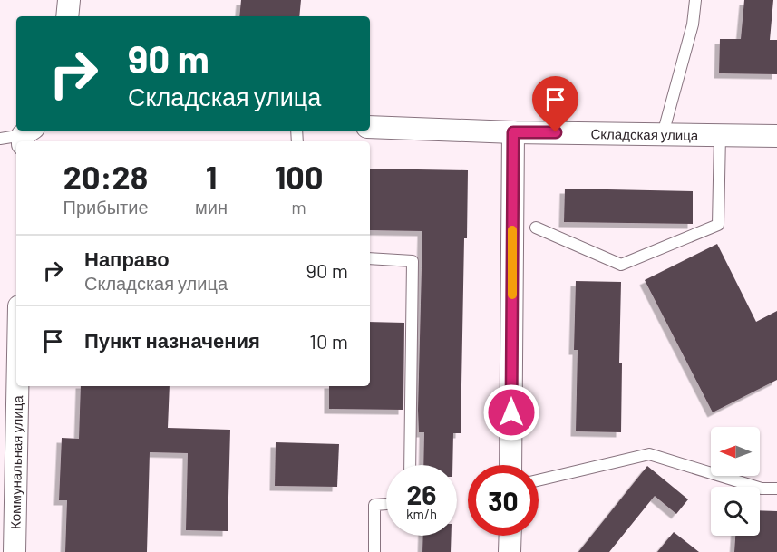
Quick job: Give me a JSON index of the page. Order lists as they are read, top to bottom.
{
  "streets": {
    "street": ["Складская улица", "Коммунальная улица"]
  },
  "north": "left",
  "page": {
    "turn": ["90 m", "Складская улица"],
    "eta": [
      "20:28",
      "Прибытие",
      "1",
      "мин",
      "100",
      "m"
    ],
    "list": [
      {
        "name": "Направо",
        "note": "Складская улица",
        "value": "90 m"
      },
      {
        "name": "Пункт назначения",
        "value": "10 m"
      }
    ],
    "speed": "26 km/h",
    "limit": "30"
  }
}
